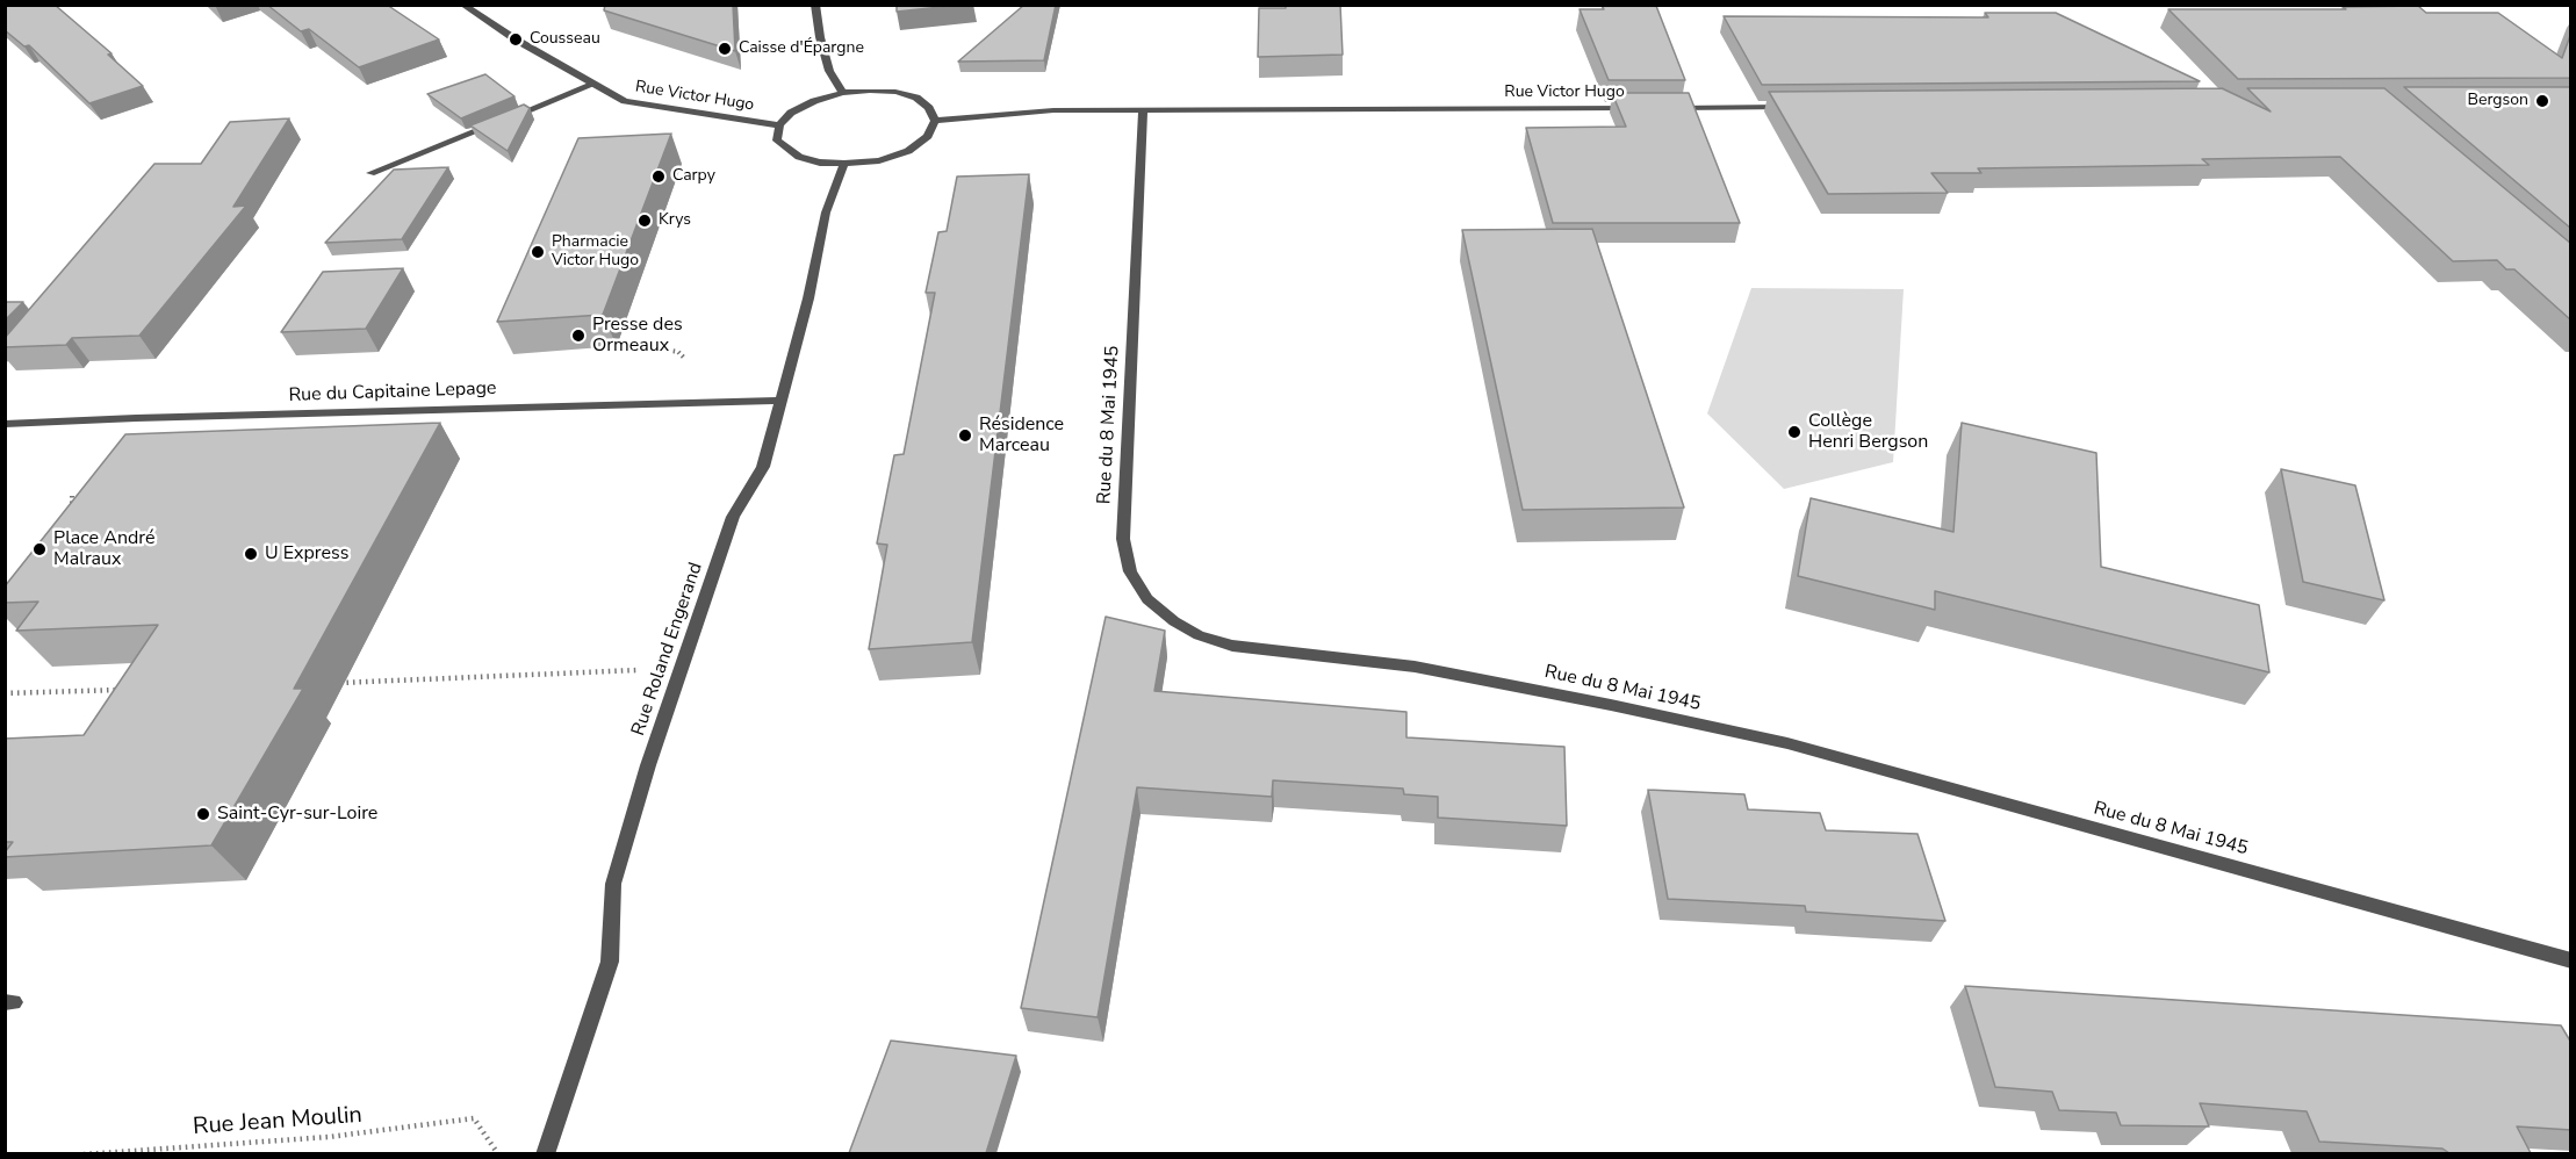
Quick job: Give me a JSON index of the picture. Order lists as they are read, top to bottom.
{
  "streets": {
    "street": [
      "Rue Victor Hugo",
      "Rue du Capitaine Lepage",
      "Rue du 8 Mai 1945",
      "Rue Roland Engerand"
    ],
    "path": ["Rue Jean Moulin"]
  },
  "crossings": [
    ["Rue Victor Hugo", "Rue du 8 Mai 1945"],
    ["Rue du Capitaine Lepage", "Rue Roland Engerand"]
  ],
  "places": [
    "Cousseau",
    "Caisse d'Épargne",
    "Bergson",
    "Carpy",
    "Krys",
    "Pharmacie Victor Hugo",
    "Presse des Ormeaux",
    "Collège Henri Bergson",
    "Résidence Marceau",
    "Place André Malraux",
    "U Express",
    "Saint-Cyr-sur-Loire"
  ]
}
